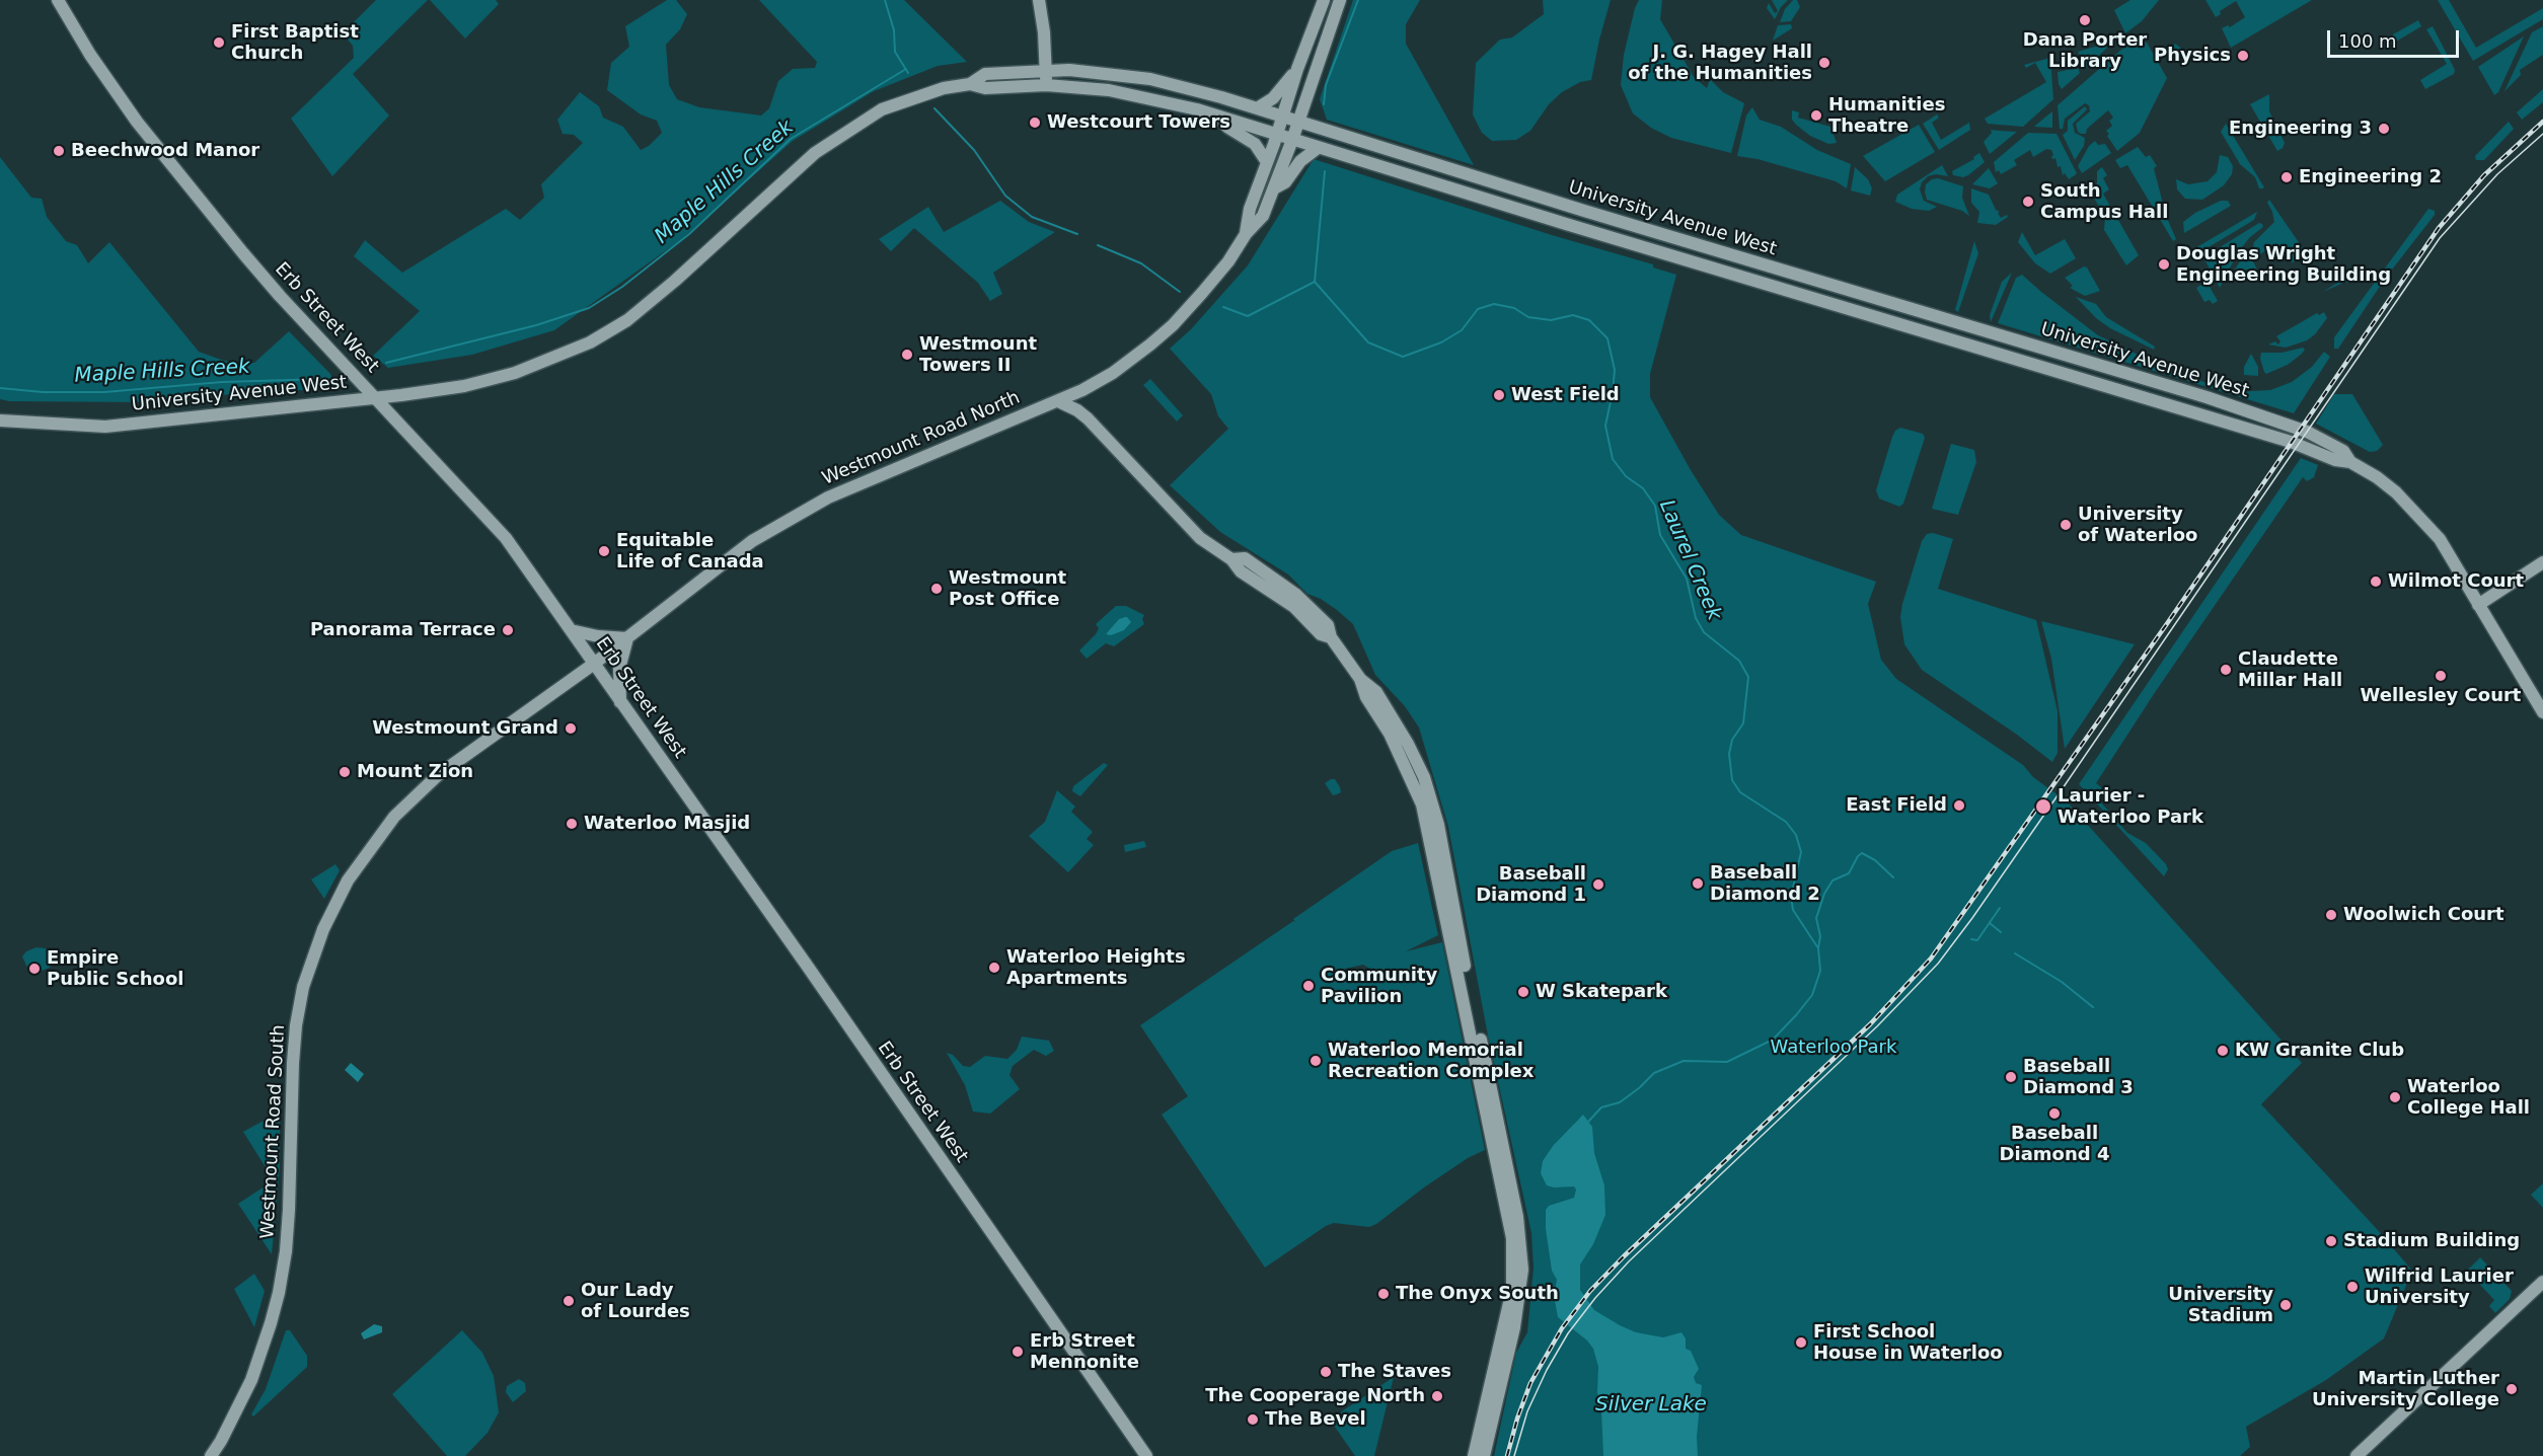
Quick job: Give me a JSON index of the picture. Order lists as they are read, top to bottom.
{
  "streets": {
    "main road": [
      "University Avenue West",
      "Erb Street West",
      "Westmount Road North",
      "Westmount Road South"
    ]
  },
  "crossings": [
    ["University Avenue West", "Erb Street West"],
    ["University Avenue West", "Westmount Road North"],
    ["Erb Street West", "Westmount Road North"],
    ["Erb Street West", "Westmount Road South"],
    ["Westmount Road North", "Westmount Road South"]
  ],
  "water": ["Maple Hills Creek", "Laurel Creek", "Silver Lake"],
  "parks": ["Waterloo Park"],
  "places": [
    "Dana Porter Library",
    "First Baptist Church",
    "Physics",
    "J. G. Hagey Hall of the Humanities",
    "Humanities Theatre",
    "Westcourt Towers",
    "Engineering 3",
    "Beechwood Manor",
    "Engineering 2",
    "South Campus Hall",
    "Douglas Wright Engineering Building",
    "Westmount Towers II",
    "West Field",
    "University of Waterloo",
    "Equitable Life of Canada",
    "Wilmot Court",
    "Westmount Post Office",
    "Panorama Terrace",
    "Claudette Millar Hall",
    "Wellesley Court",
    "Westmount Grand",
    "Mount Zion",
    "East Field",
    "Laurier - Waterloo Park",
    "Waterloo Masjid",
    "Baseball Diamond 2",
    "Baseball Diamond 1",
    "Woolwich Court",
    "Waterloo Heights Apartments",
    "Empire Public School",
    "Community Pavilion",
    "W Skatepark",
    "KW Granite Club",
    "Waterloo Memorial Recreation Complex",
    "Baseball Diamond 3",
    "Waterloo College Hall",
    "Baseball Diamond 4",
    "Stadium Building",
    "Wilfrid Laurier University",
    "The Onyx South",
    "Our Lady of Lourdes",
    "University Stadium",
    "First School House in Waterloo",
    "Erb Street Mennonite",
    "The Staves",
    "Martin Luther University College",
    "The Cooperage North",
    "The Bevel"
  ],
  "scale_bar": "100 m"
}
